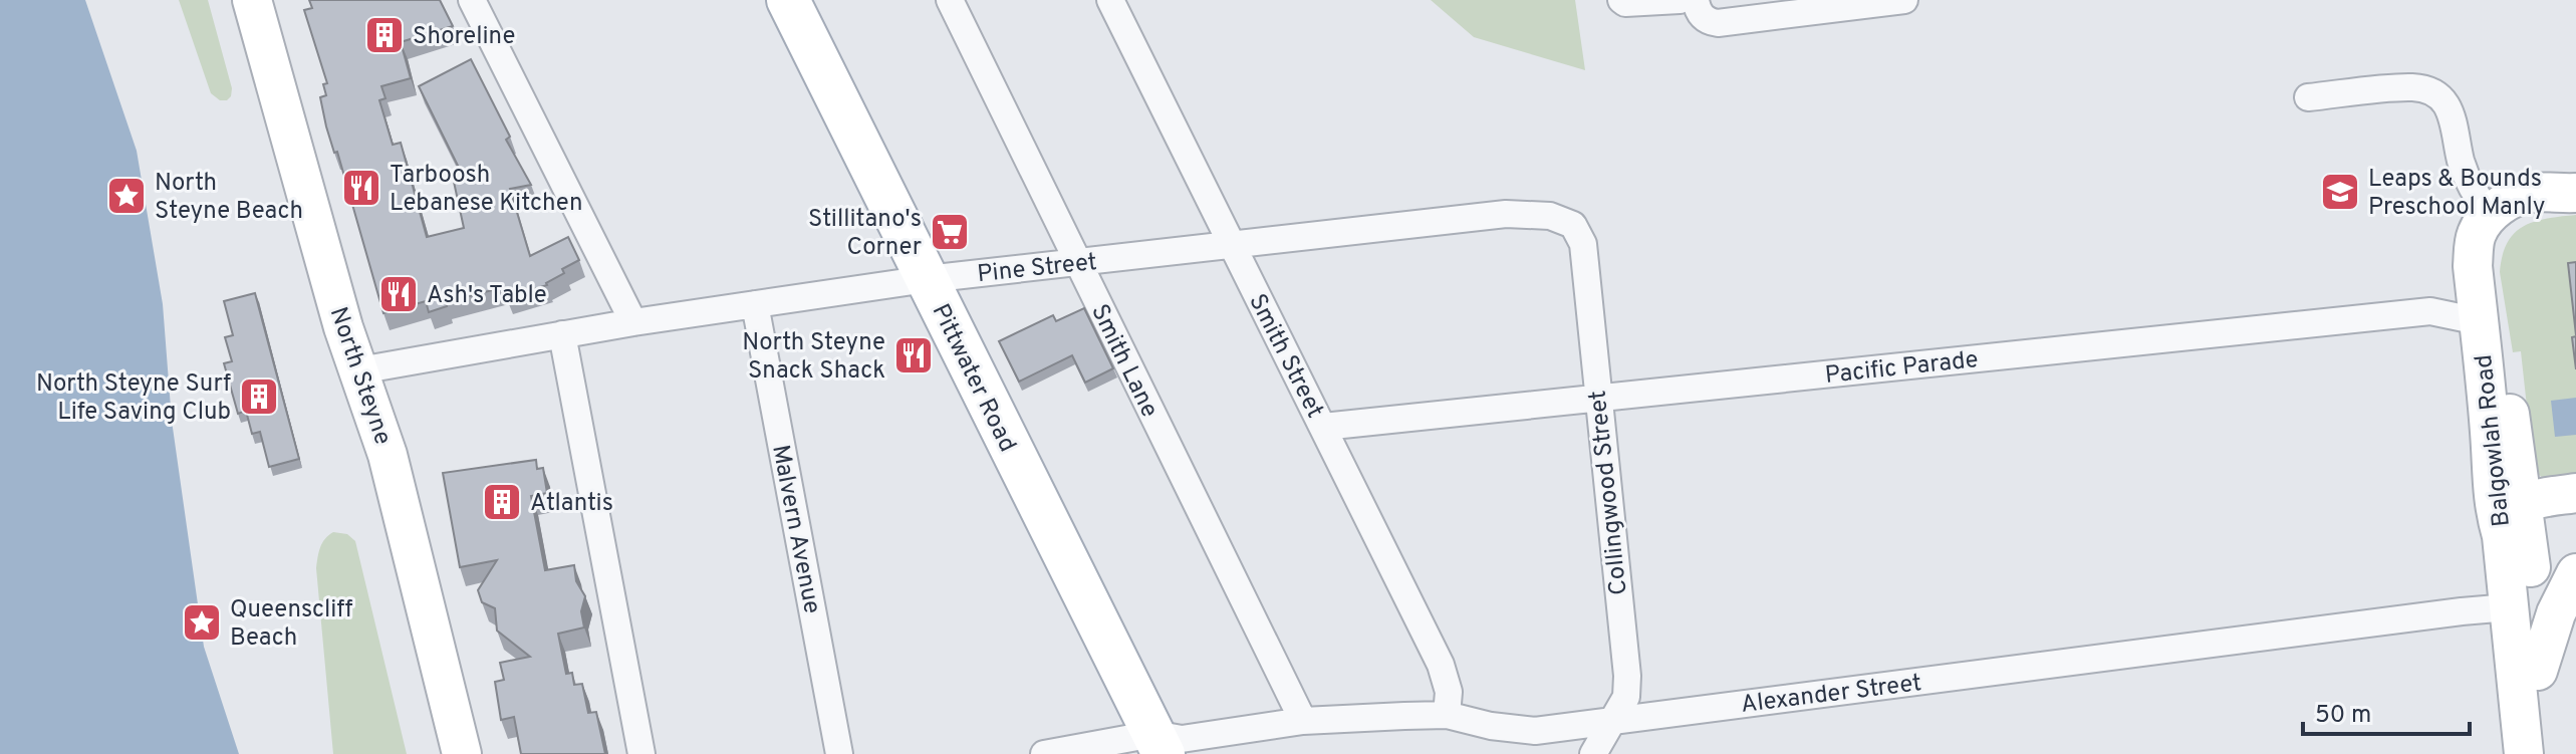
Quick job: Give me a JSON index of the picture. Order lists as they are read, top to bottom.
{
  "streets": {
    "main road": ["North Steyne", "Pittwater Road", "Balgowlah Road"],
    "street": [
      "Pine Street",
      "Smith Street",
      "Smith Lane",
      "Pacific Parade",
      "Collingwood Street",
      "Malvern Avenue",
      "Alexander Street"
    ]
  },
  "crossings": [
    ["Pine Street", "Smith Street"],
    ["Pine Street", "Smith Lane"],
    ["Pine Street", "North Steyne"],
    ["Pine Street", "Pittwater Road"],
    ["Pine Street", "Collingwood Street"],
    ["Pine Street", "Malvern Avenue"],
    ["Smith Street", "Pacific Parade"],
    ["Smith Street", "Alexander Street"],
    ["Smith Lane", "Alexander Street"],
    ["Pacific Parade", "Balgowlah Road"],
    ["Pacific Parade", "Collingwood Street"],
    ["Pittwater Road", "Alexander Street"],
    ["Balgowlah Road", "Alexander Street"],
    ["Collingwood Street", "Alexander Street"]
  ],
  "places": {
    "building": ["Shoreline", "North Steyne Surf Life Saving Club", "Atlantis"],
    "restaurant": ["Tarboosh Lebanese Kitchen", "Ash's Table", "North Steyne Snack Shack"],
    "school or university": ["Leaps & Bounds Preschool Manly"],
    "place": ["North Steyne Beach", "Queenscliff Beach"],
    "supermarket": ["Stillitano's Corner"]
  },
  "scale_bar": "50 m"
}
